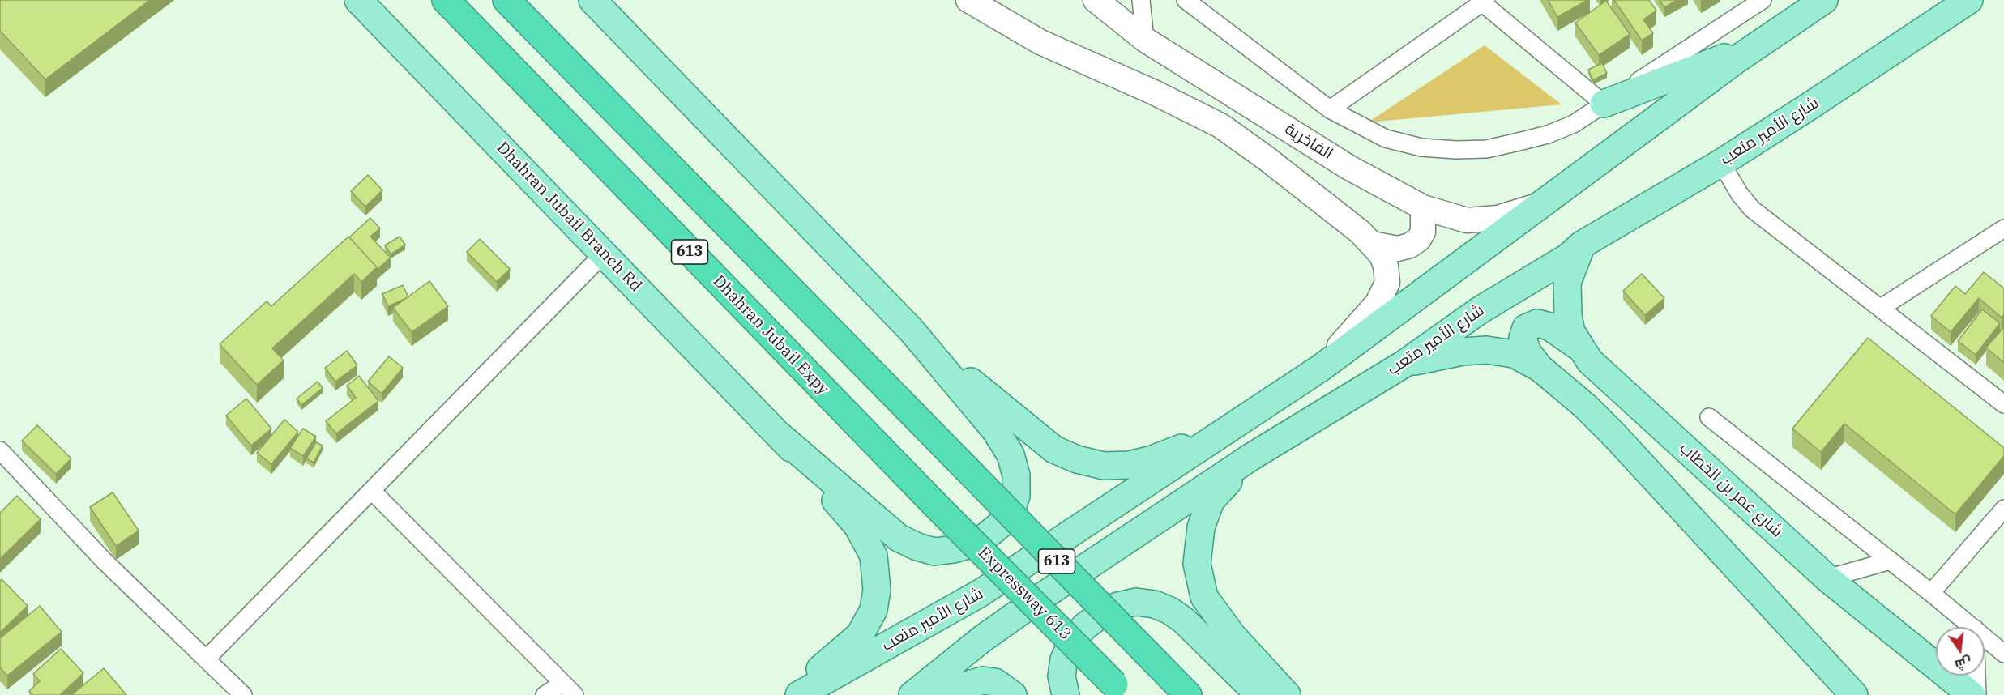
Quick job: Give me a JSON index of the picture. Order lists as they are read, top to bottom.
{
  "streets": {
    "highway": ["613", "Dhahran Jubail Expy", "Expressway 613"],
    "main road": ["شارع الأمير متعب", "Dhahran Jubail Branch Rd", "شارع عمر بن الخطاب"],
    "street": ["الفاخرية"]
  },
  "crossings": [
    ["شارع الأمير متعب", "الفاخرية"],
    ["شارع الأمير متعب", "شارع عمر بن الخطاب"],
    ["Dhahran Jubail Expy", "Expressway 613"]
  ],
  "north": "bottom"
}
